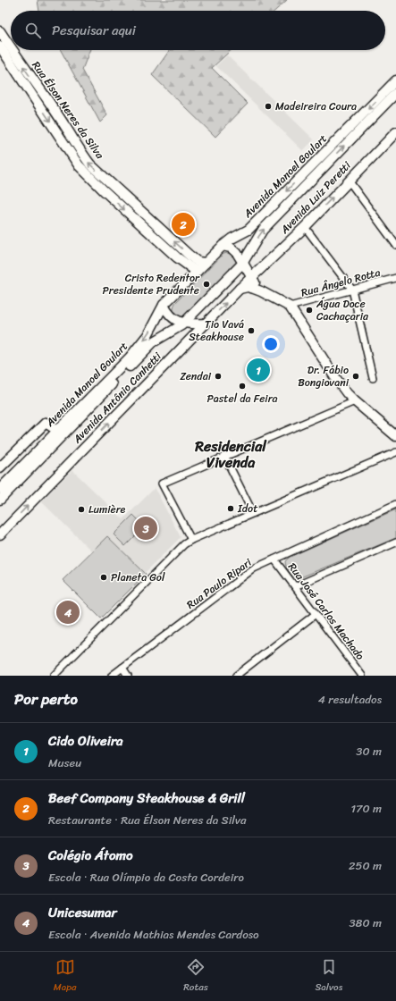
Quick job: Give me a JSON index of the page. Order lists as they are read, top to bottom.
{
  "streets": {
    "street": [
      "Rua Élson Neres da Silva",
      "Avenida Manoel Goulart",
      "Avenida Luiz Peretti",
      "Rua Ângelo Rotta",
      "Avenida Antônio Canhetti",
      "Rua Paulo Ripari",
      "Rua José Carlos Machado"
    ]
  },
  "crossings": [
    ["Rua Élson Neres da Silva", "Avenida Manoel Goulart"],
    ["Avenida Luiz Peretti", "Avenida Antônio Canhetti"],
    ["Rua Paulo Ripari", "Rua José Carlos Machado"]
  ],
  "one_way": ["Avenida Antônio Canhetti"],
  "districts": ["Residencial Vivenda"],
  "places": [
    "Madeireira Coura",
    "Cristo Redentor Presidente Prudente",
    "Água Doce Cachaçaria",
    "Tio Vavá Steakhouse",
    "Zendai",
    "Dr. Fábio Bongiovani",
    "Pastel da Feira",
    "Idot",
    "Lumière",
    "Planeta Gol"
  ],
  "page": {
    "search": "Pesquisar aqui",
    "pins": [
      "2",
      "1",
      "3",
      "4"
    ],
    "heading": ["Por perto", "4 resultados"],
    "list": [
      {
        "mark": "1",
        "name": "Cido Oliveira",
        "note": "Museu",
        "value": "30 m"
      },
      {
        "mark": "2",
        "name": "Beef Company Steakhouse & Grill",
        "note": "Restaurante · Rua Élson Neres da Silva",
        "value": "170 m"
      },
      {
        "mark": "3",
        "name": "Colégio Átomo",
        "note": "Escola · Rua Olímpio da Costa Cordeiro",
        "value": "250 m"
      },
      {
        "mark": "4",
        "name": "Unicesumar",
        "note": "Escola · Avenida Mathias Mendes Cardoso",
        "value": "380 m"
      }
    ],
    "nav": ["Mapa", "Rotas", "Salvos"]
  }
}
